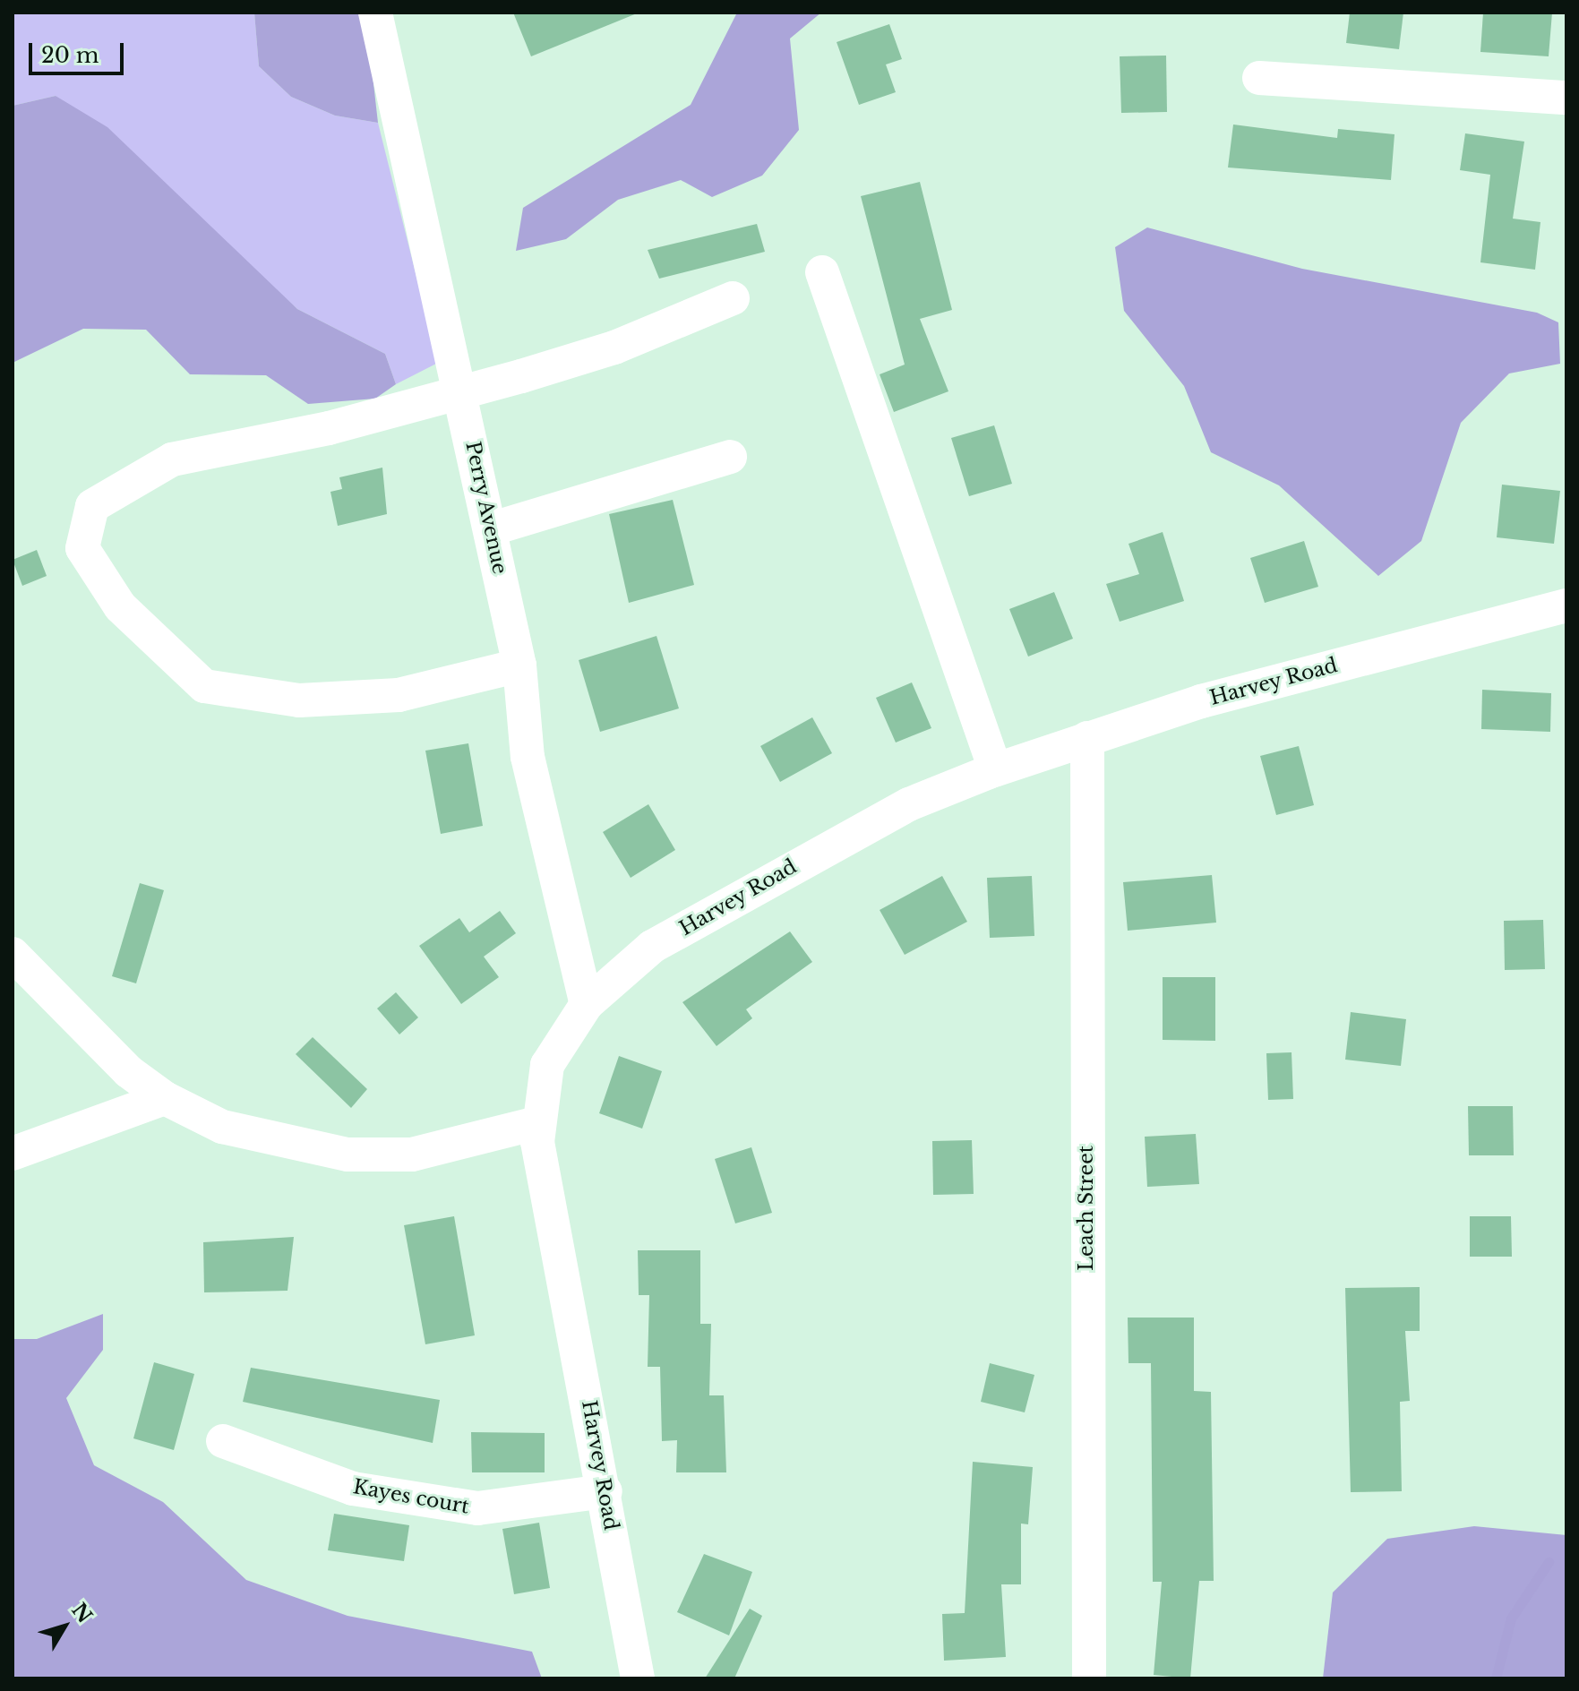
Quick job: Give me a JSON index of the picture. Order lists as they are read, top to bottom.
{
  "streets": {
    "street": [
      "Perry Avenue",
      "Harvey Road",
      "Leach Street",
      "Kayes court"
    ]
  },
  "crossings": [
    ["Perry Avenue", "Harvey Road"],
    ["Harvey Road", "Leach Street"],
    ["Harvey Road", "Kayes court"]
  ],
  "scale_bar": "20 m",
  "north": "top right"
}
